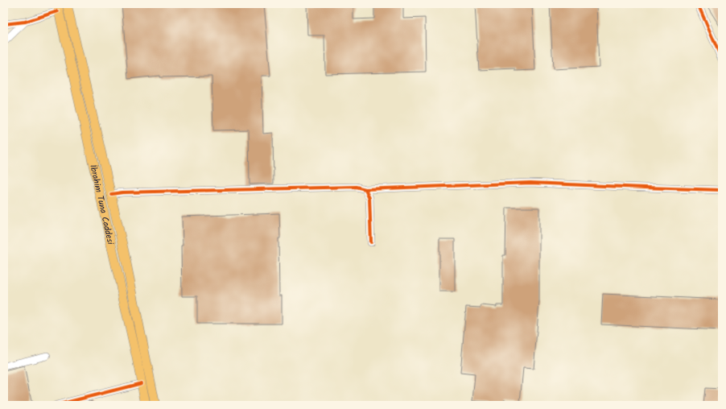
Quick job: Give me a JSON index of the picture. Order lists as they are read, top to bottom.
{
  "streets": {
    "main road": ["İbrahim Tuna Caddesi"]
  }
}
